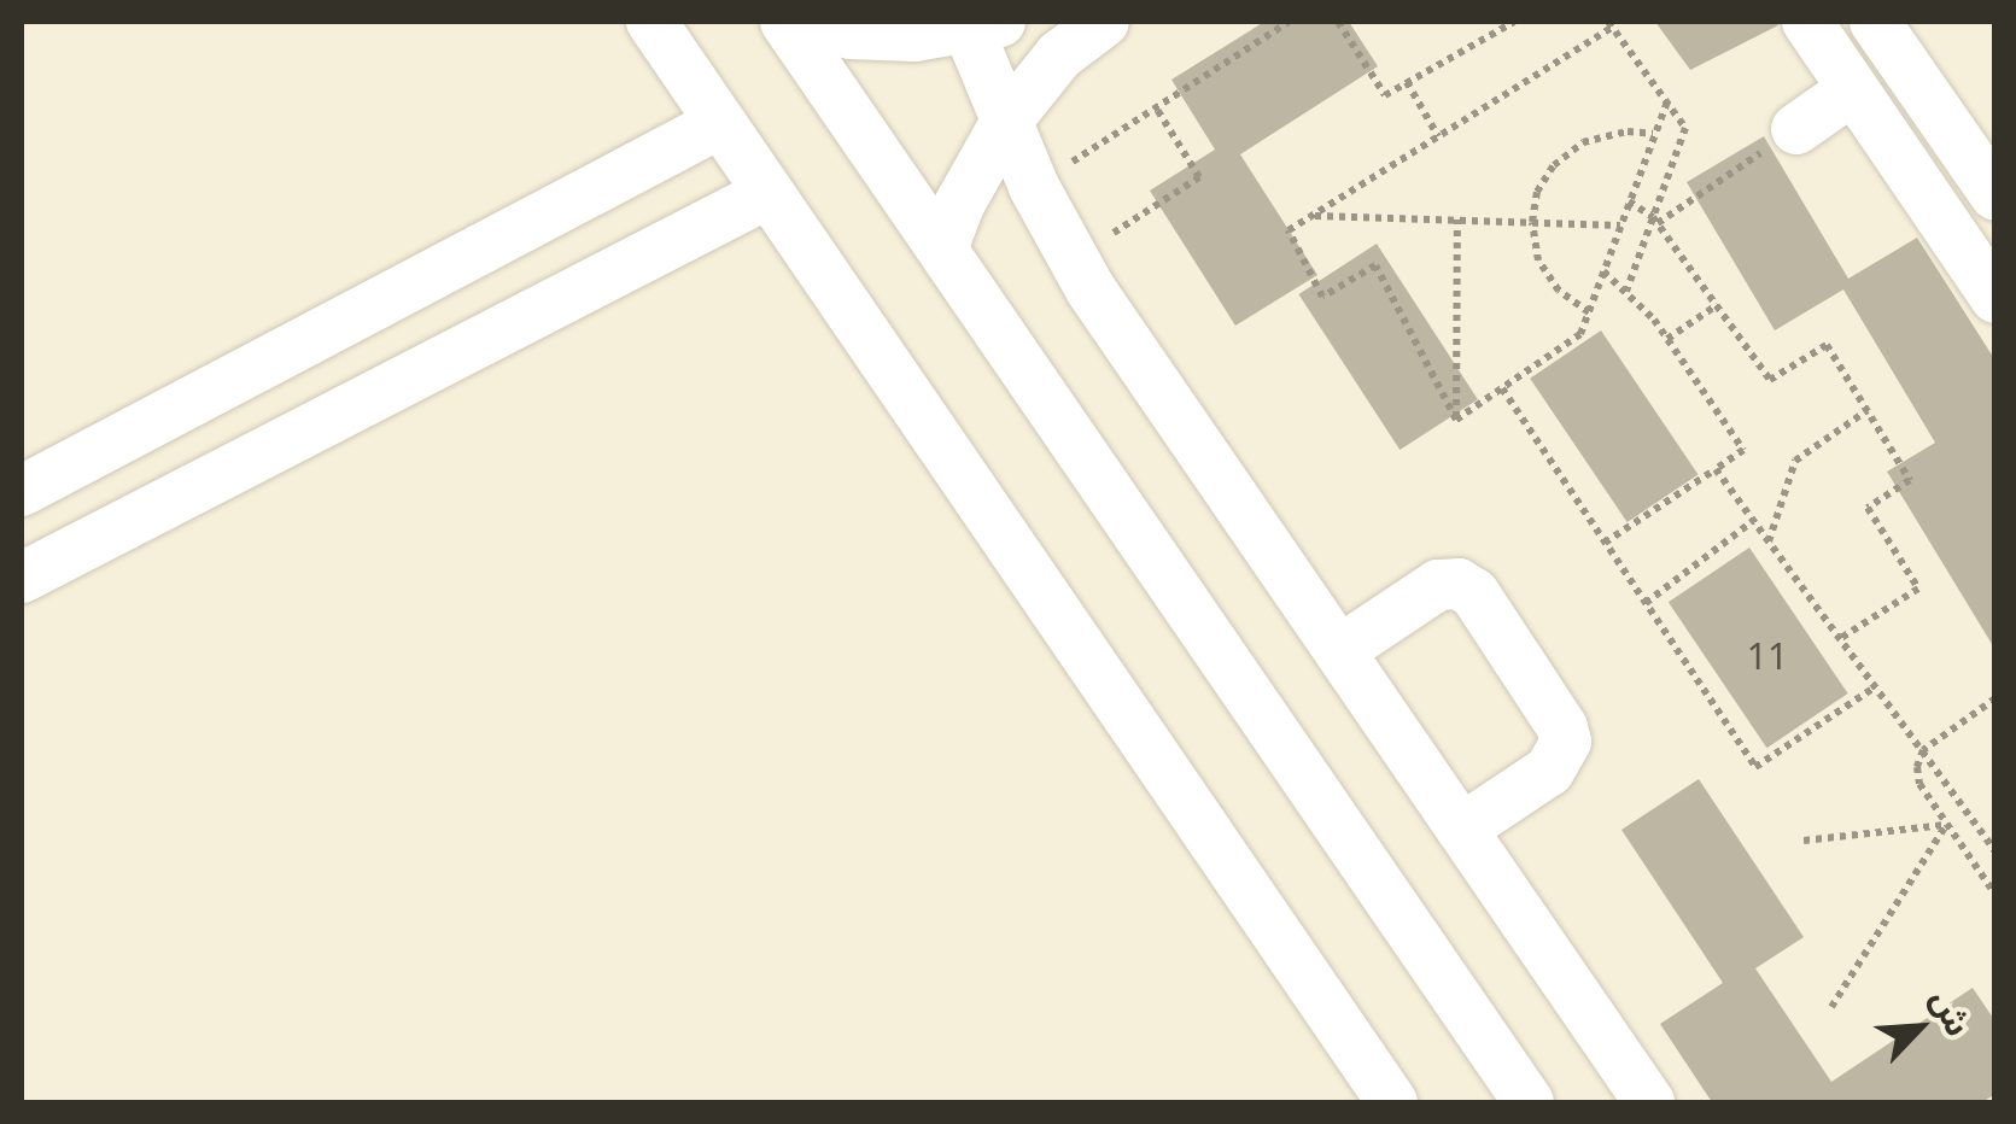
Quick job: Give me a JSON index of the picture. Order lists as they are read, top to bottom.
{
  "house_numbers": ["11"],
  "north": "top right"
}
